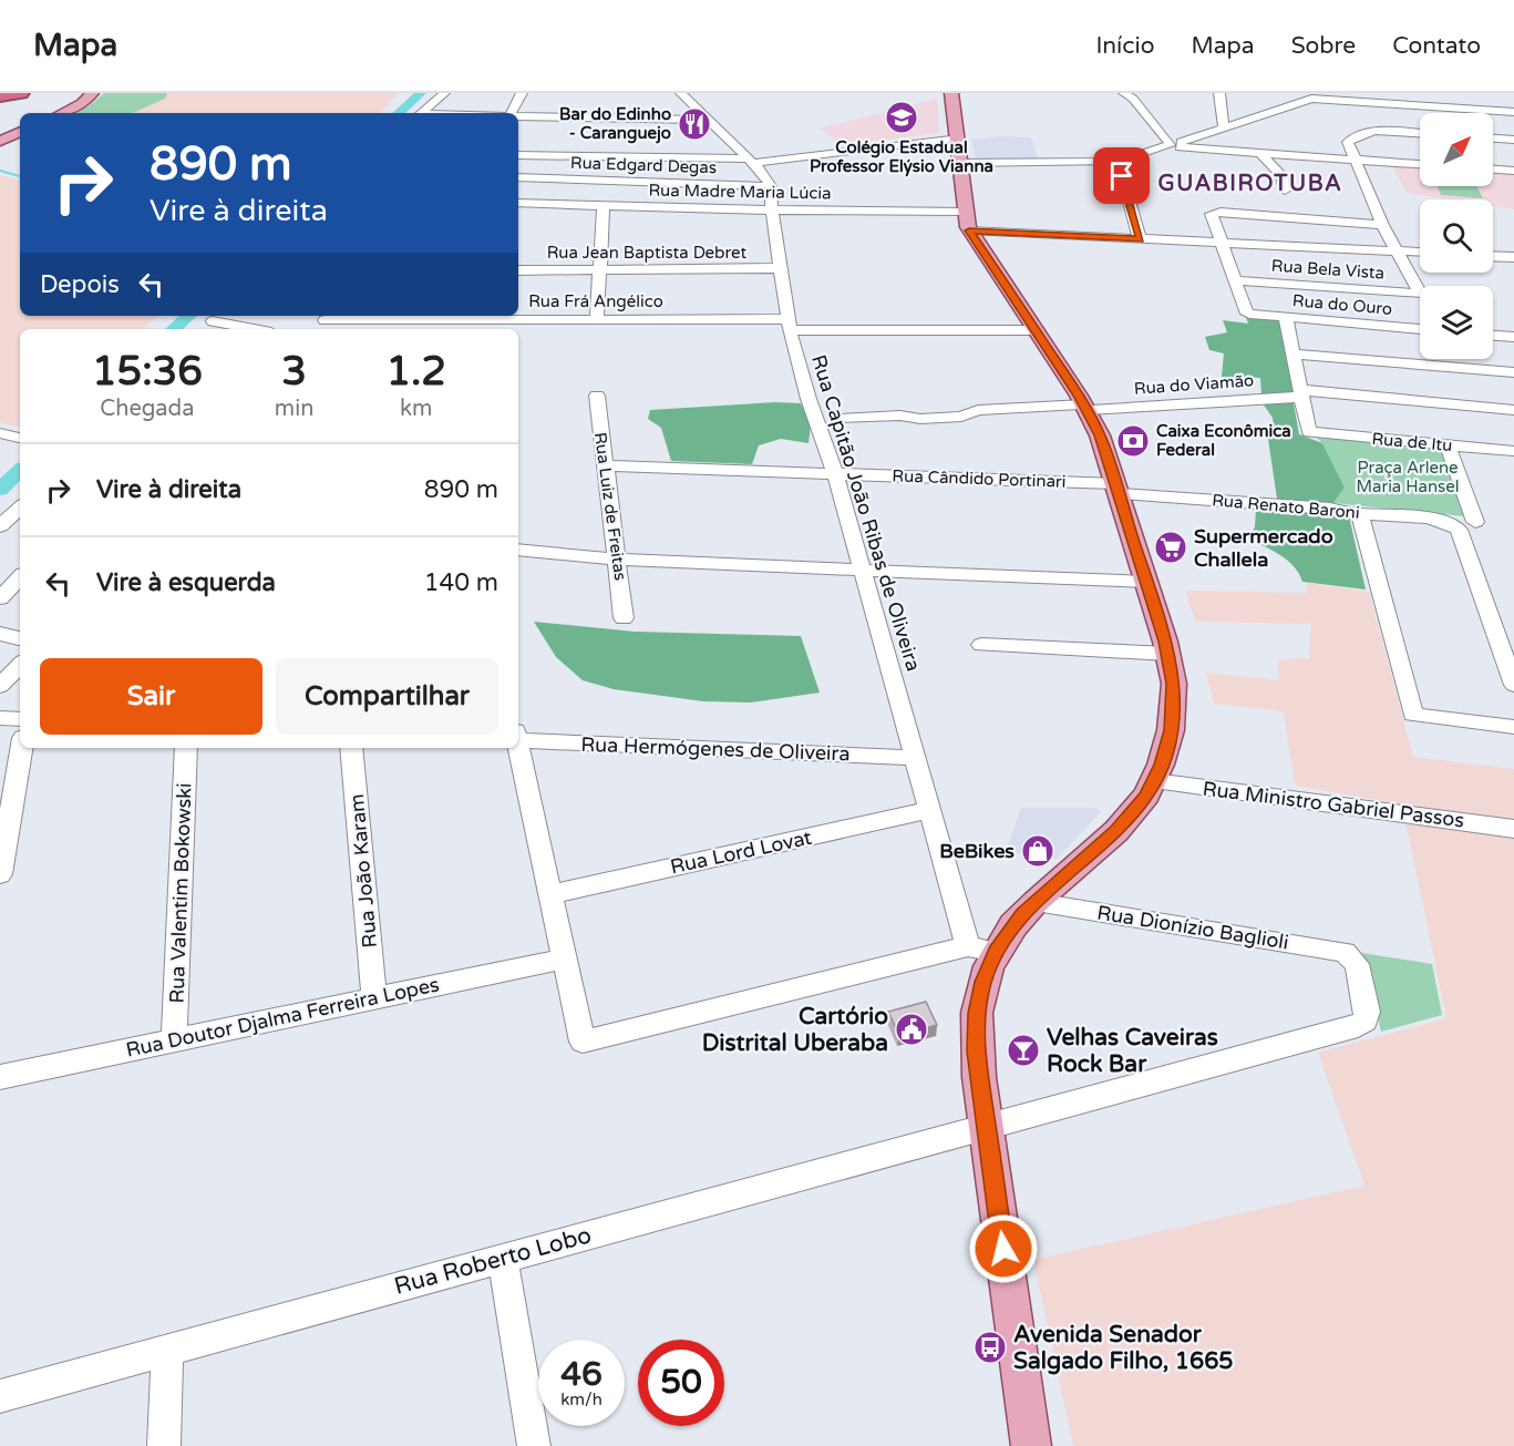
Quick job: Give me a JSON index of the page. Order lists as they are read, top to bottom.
{
  "streets": {
    "street": [
      "Rua Edgard Degas",
      "Rua Madre Maria Lúcia",
      "Rua Jean Baptista Debret",
      "Rua Bela Vista",
      "Rua Frá Angélico",
      "Rua do Ouro",
      "Rua do Viamão",
      "Rua de Itu",
      "Rua Cândido Portinari",
      "Rua Luiz de Freitas",
      "Rua Renato Baroni",
      "Rua Capitão João Ribas de Oliveira",
      "Rua Hermógenes de Oliveira",
      "Rua Ministro Gabriel Passos",
      "Rua Lord Lovat",
      "Rua João Karam",
      "Rua Valentim Bokowski",
      "Rua Dionízio Baglioli",
      "Rua Doutor Djalma Ferreira Lopes",
      "Rua Roberto Lobo"
    ]
  },
  "crossings": [
    ["Rua Edgard Degas", "Rua Capitão João Ribas de Oliveira"],
    ["Rua Madre Maria Lúcia", "Rua Bela Vista"],
    ["Rua Madre Maria Lúcia", "Rua Capitão João Ribas de Oliveira"],
    ["Rua Jean Baptista Debret", "Rua Capitão João Ribas de Oliveira"],
    ["Rua Bela Vista", "Rua do Ouro"],
    ["Rua Frá Angélico", "Rua Capitão João Ribas de Oliveira"],
    ["Rua do Viamão", "Rua de Itu"],
    ["Rua Cândido Portinari", "Rua Luiz de Freitas"],
    ["Rua Cândido Portinari", "Rua Renato Baroni"],
    ["Rua Cândido Portinari", "Rua Capitão João Ribas de Oliveira"],
    ["Rua Capitão João Ribas de Oliveira", "Rua Hermógenes de Oliveira"],
    ["Rua Capitão João Ribas de Oliveira", "Rua Lord Lovat"],
    ["Rua João Karam", "Rua Doutor Djalma Ferreira Lopes"],
    ["Rua Valentim Bokowski", "Rua Doutor Djalma Ferreira Lopes"],
    ["Rua Dionízio Baglioli", "Rua Roberto Lobo"]
  ],
  "districts": ["GUABIROTUBA"],
  "parks": ["Praça Arlene Maria Hansel"],
  "places": {
    "school or university": ["Colégio Estadual Professor Elýsio Vianna"],
    "restaurant": ["Bar do Edinho - Caranguejo"],
    "bank": ["Caixa Econômica Federal"],
    "supermarket": ["Supermercado Challela"],
    "shop": ["BeBikes"],
    "public building": ["Cartório Distrital Uberaba"],
    "bar": ["Velhas Caveiras Rock Bar"],
    "bus stop": ["Avenida Senador Salgado Filho, 1665"]
  },
  "north": "top right",
  "page": {
    "header": "Mapa",
    "nav": [
      "Início",
      "Mapa",
      "Sobre",
      "Contato"
    ],
    "turn": ["890 m", "Vire à direita"],
    "then": "Depois",
    "eta": [
      "15:36",
      "Chegada",
      "3",
      "min",
      "1.2",
      "km"
    ],
    "list": [
      {
        "name": "Vire à direita",
        "value": "890 m"
      },
      {
        "name": "Vire à esquerda",
        "value": "140 m"
      }
    ],
    "buttons": ["Sair", "Compartilhar"],
    "speed": "46 km/h",
    "limit": "50"
  }
}
